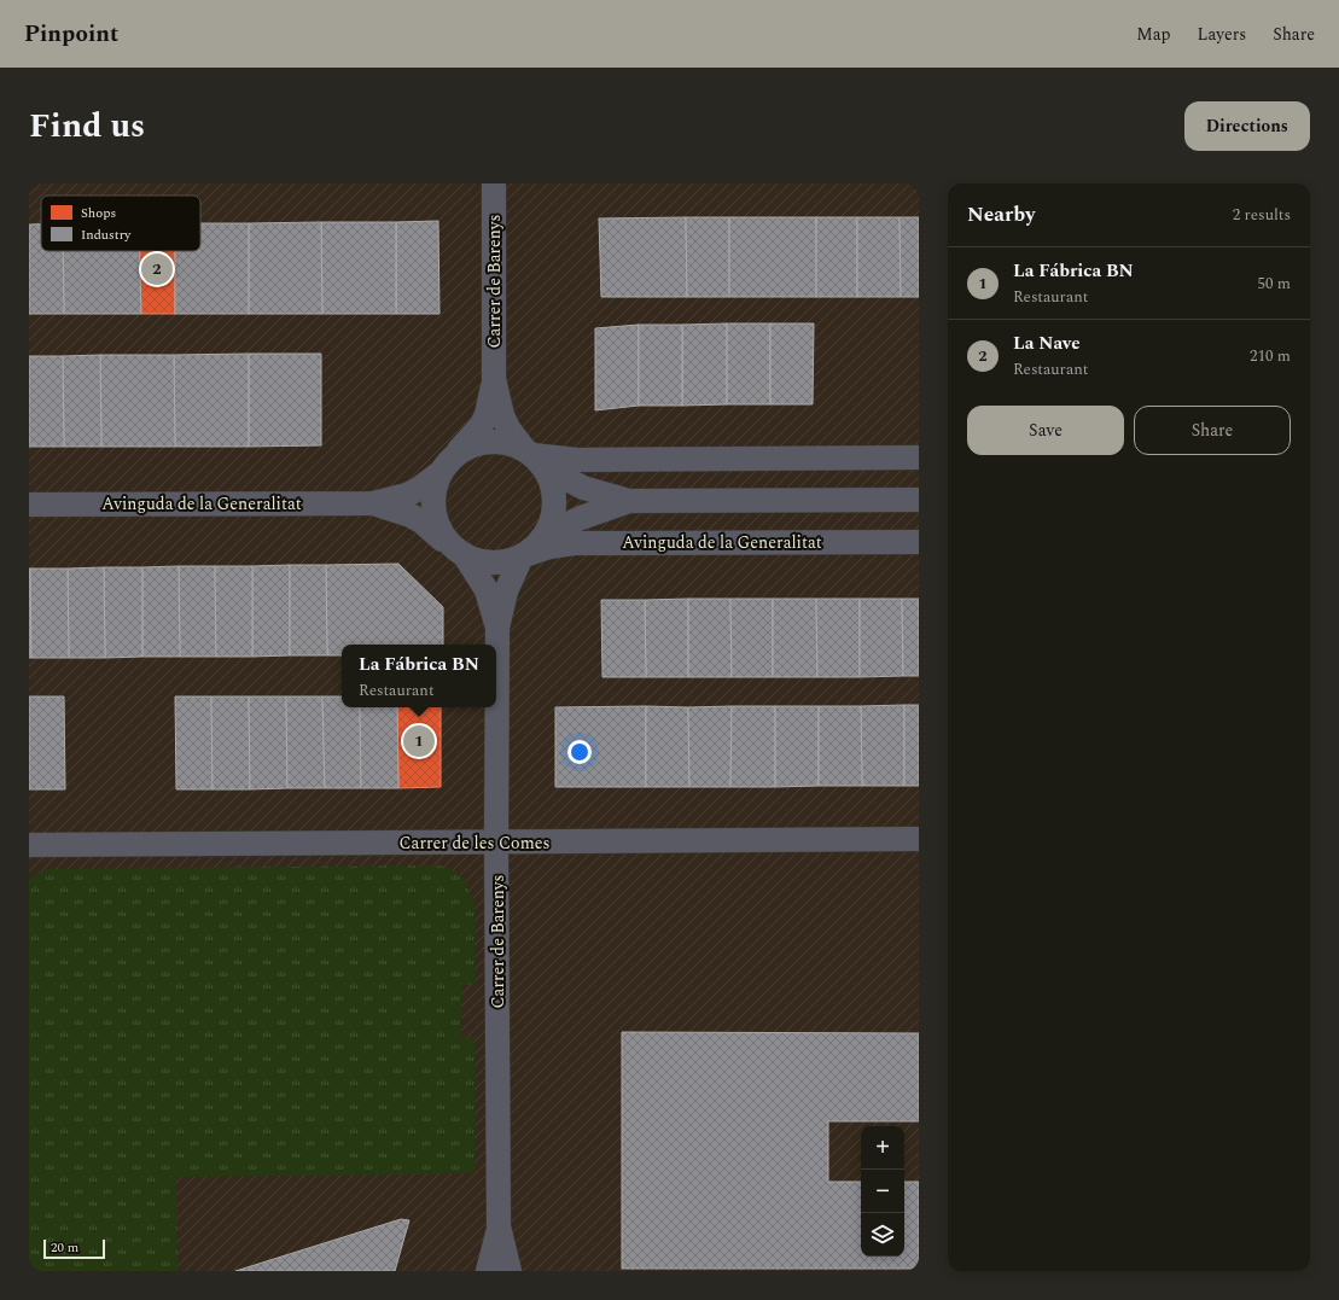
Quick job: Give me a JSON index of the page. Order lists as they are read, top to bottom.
{
  "streets": {
    "street": ["Carrer de Barenys", "Avinguda de la Generalitat", "Carrer de les Comes"]
  },
  "crossings": [
    ["Carrer de Barenys", "Avinguda de la Generalitat"],
    ["Carrer de Barenys", "Carrer de les Comes"]
  ],
  "legend": ["Shops", "Industry"],
  "scale_bar": "20 m",
  "page": {
    "header": "Pinpoint",
    "nav": ["Map", "Layers", "Share"],
    "title": "Find us",
    "buttons": [
      "Directions",
      ["Save", "Share"]
    ],
    "heading": ["Nearby", "2 results"],
    "list": [
      {
        "mark": "1",
        "name": "La Fábrica BN",
        "note": "Restaurant",
        "value": "50 m"
      },
      {
        "mark": "2",
        "name": "La Nave",
        "note": "Restaurant",
        "value": "210 m"
      }
    ],
    "pins": ["2", "1"],
    "popup": ["La Fábrica BN", "Restaurant"],
    "map_buttons": ["+", "−"],
    "scale": "20 m"
  }
}
